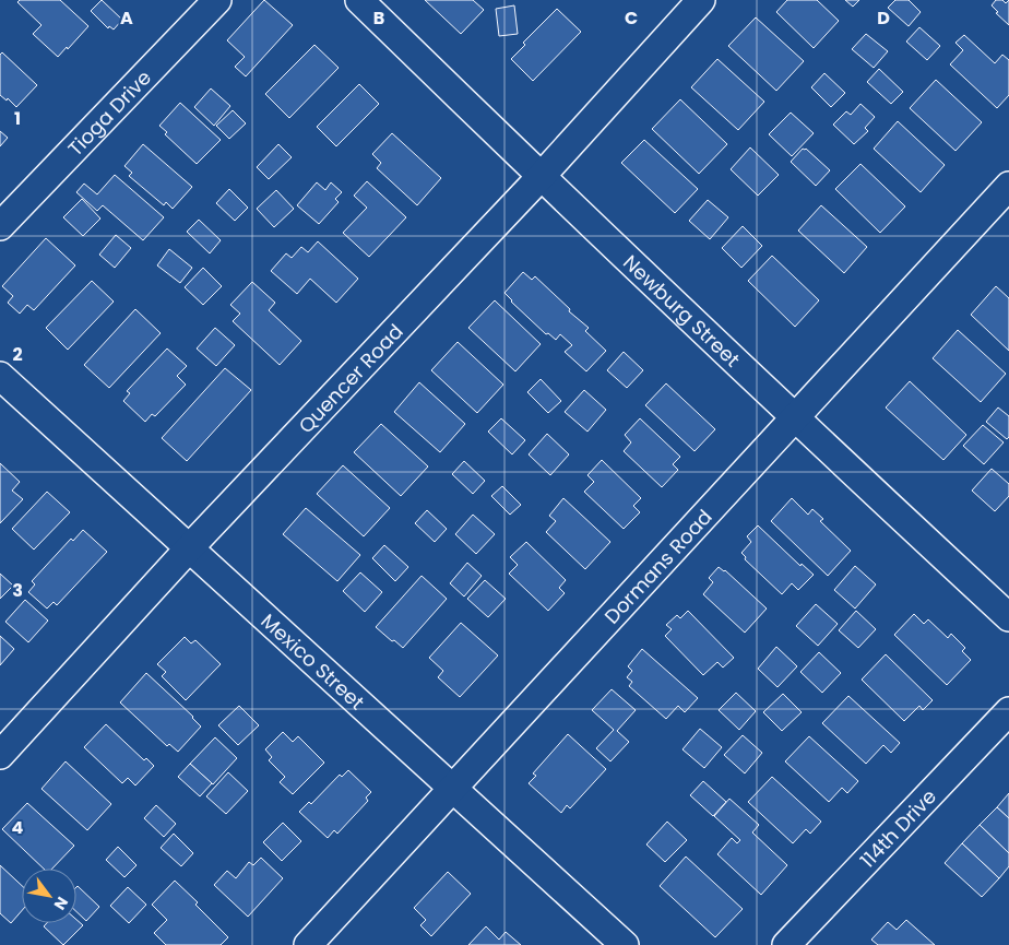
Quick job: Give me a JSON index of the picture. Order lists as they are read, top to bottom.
{
  "streets": {
    "street": [
      "Tioga Drive",
      "Newburg Street",
      "Quencer Road",
      "Dormans Road",
      "Mexico Street",
      "114th Drive"
    ]
  },
  "crossings": [
    ["Newburg Street", "Quencer Road"],
    ["Newburg Street", "Dormans Road"],
    ["Quencer Road", "Mexico Street"],
    ["Dormans Road", "Mexico Street"]
  ],
  "north": "bottom right",
  "grid": {
    "columns": [
      "A",
      "B",
      "C",
      "D"
    ],
    "rows": [
      "1",
      "2",
      "3",
      "4"
    ]
  }
}
